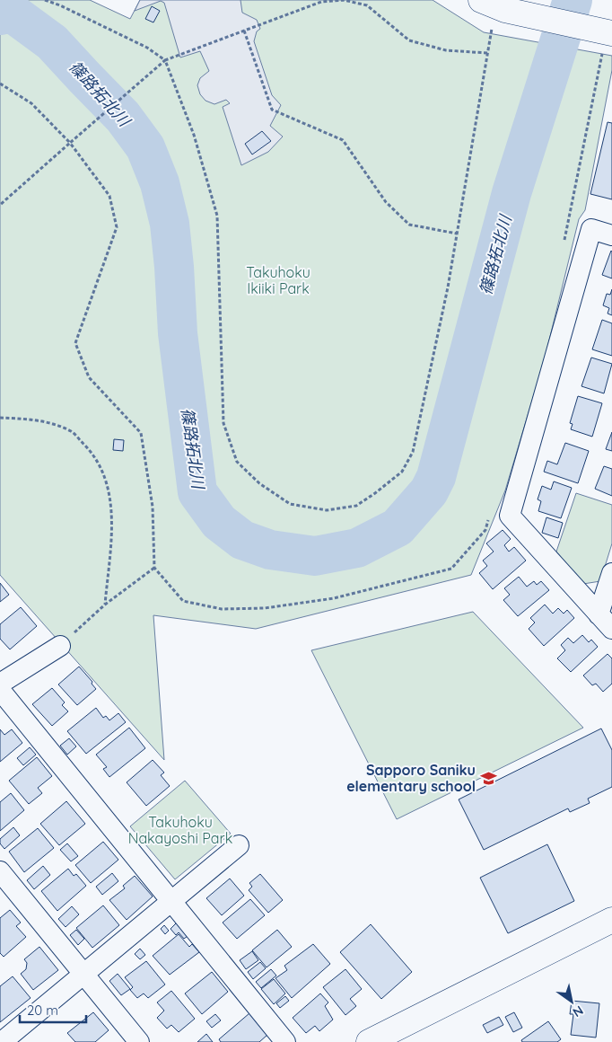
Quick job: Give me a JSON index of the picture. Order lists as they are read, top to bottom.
{
  "water": ["篠路拓北川"],
  "parks": ["Takuhoku Ikiiki Park", "Takuhoku Nakayoshi Park"],
  "places": {
    "school or university": ["Sapporo Saniku elementary school"]
  },
  "scale_bar": "20 m",
  "north": "bottom right"
}
